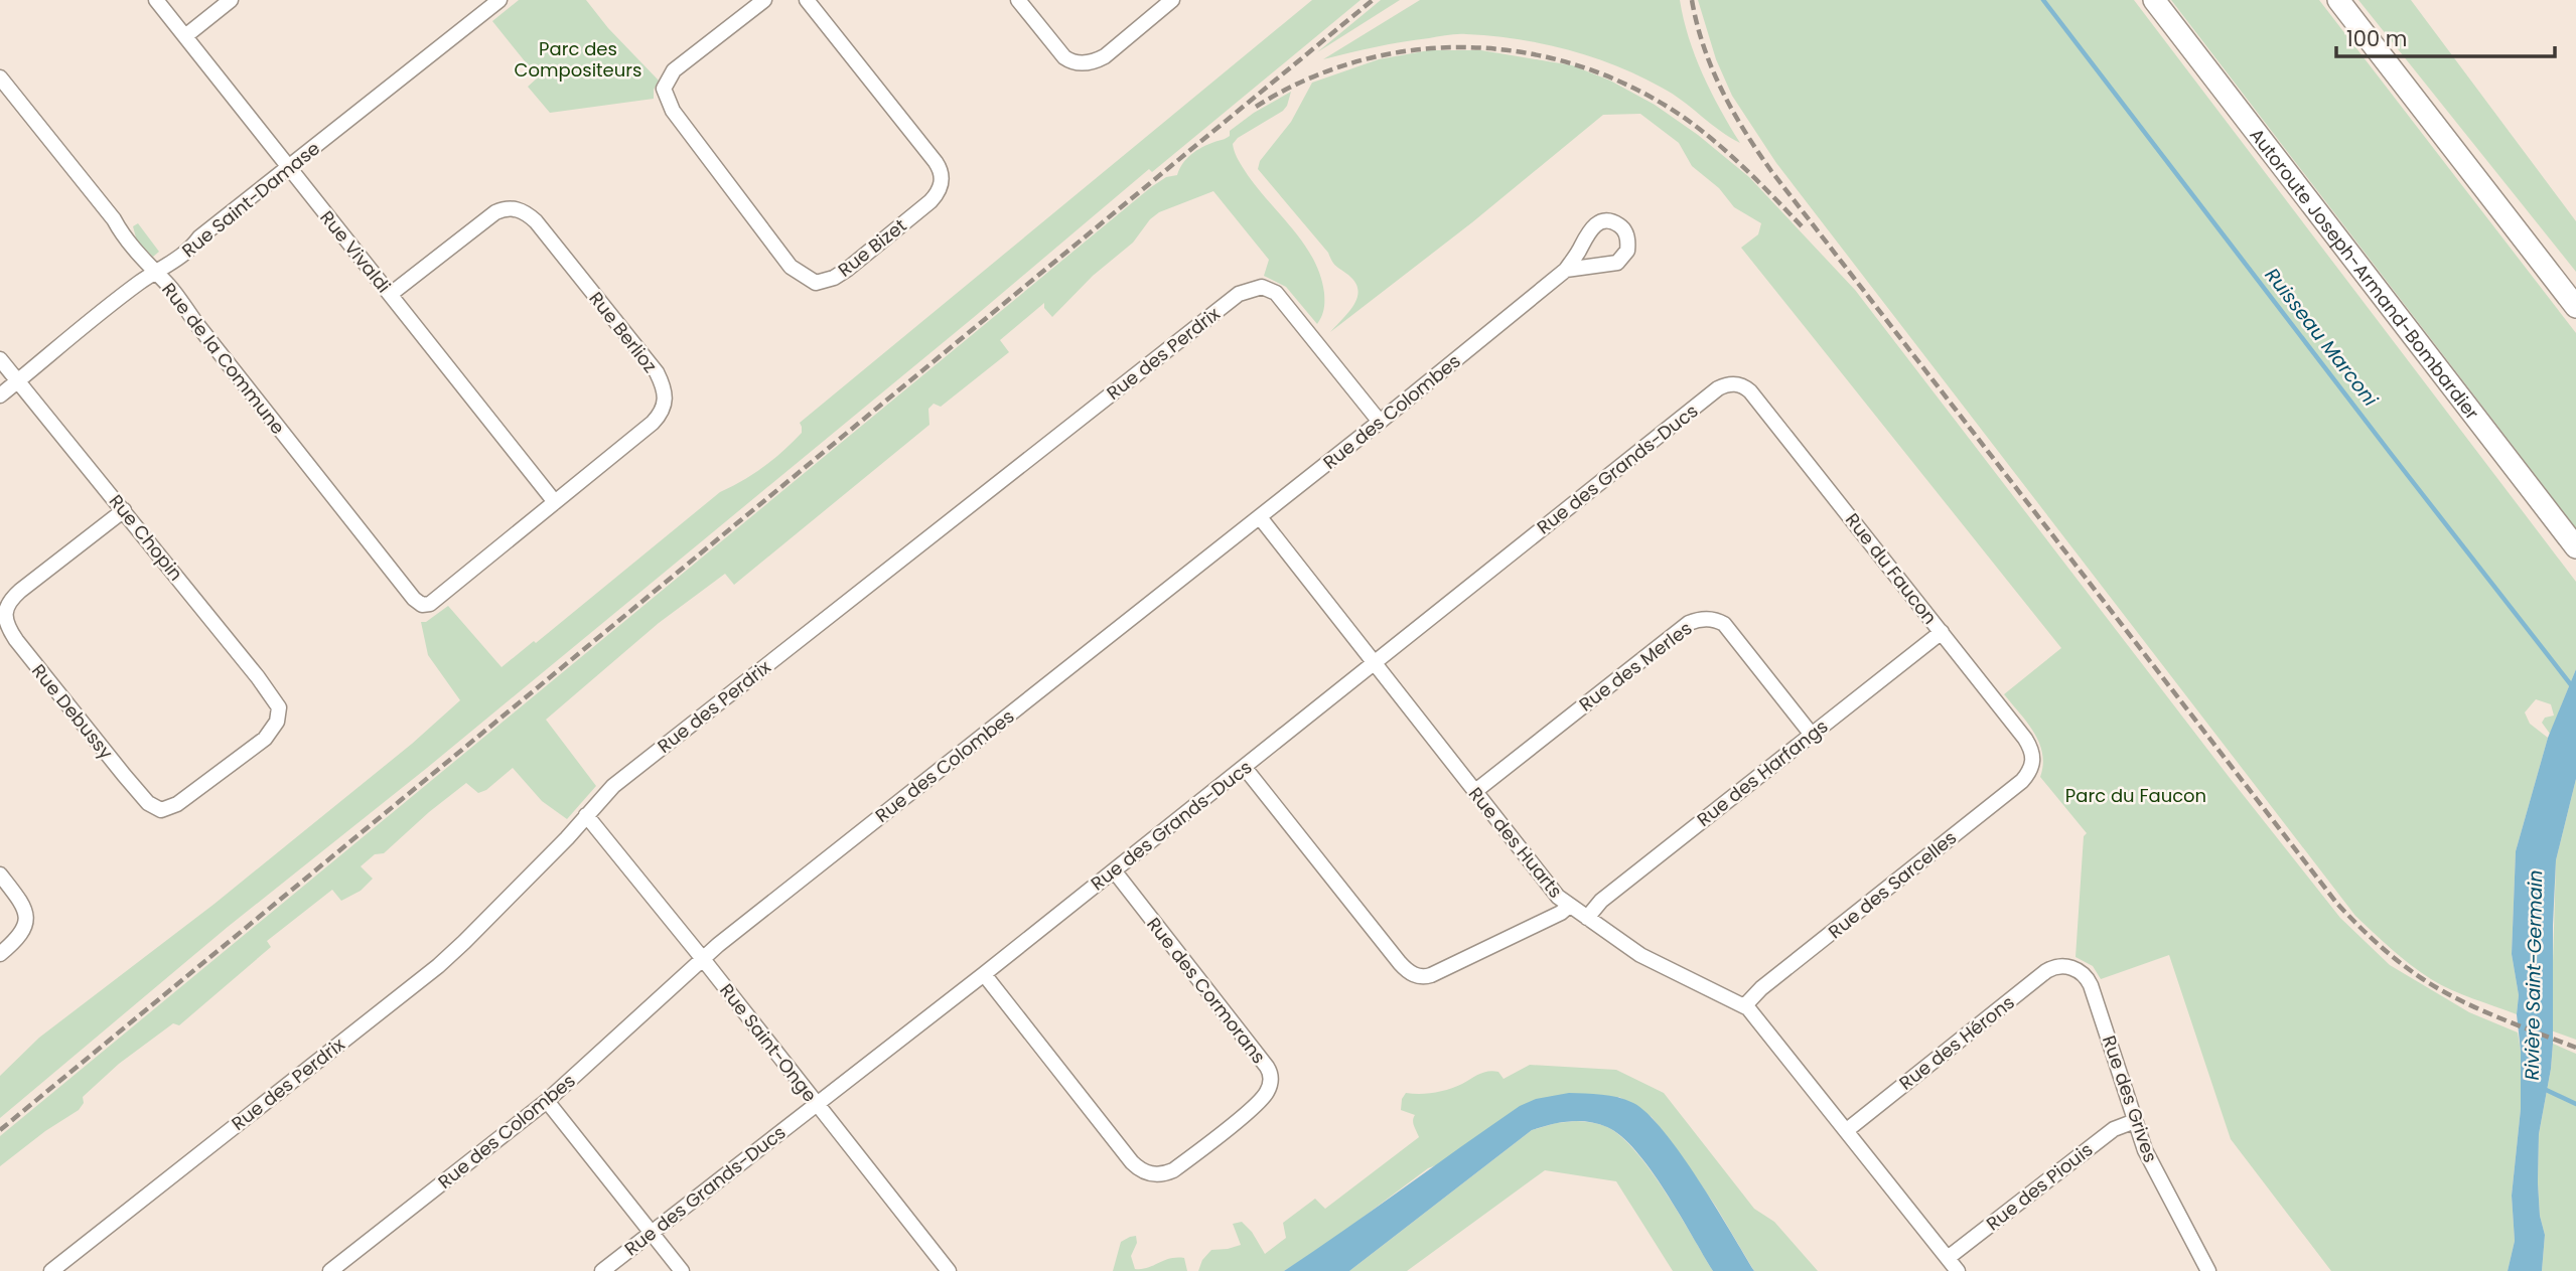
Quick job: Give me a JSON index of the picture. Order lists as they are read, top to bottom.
{
  "streets": {
    "highway": ["Autoroute Joseph-Armand-Bombardier"],
    "street": [
      "Rue Saint-Damase",
      "Rue Bizet",
      "Rue Vivaldi",
      "Rue Berlioz",
      "Rue des Perdrix",
      "Rue de la Commune",
      "Rue des Colombes",
      "Rue des Grands-Ducs",
      "Rue Chopin",
      "Rue du Faucon",
      "Rue des Merles",
      "Rue Debussy",
      "Rue des Harfangs",
      "Rue des Huarts",
      "Rue des Sarcelles",
      "Rue des Cormorans",
      "Rue Saint-Onge",
      "Rue des Hérons",
      "Rue des Grives",
      "Rue des Piouis"
    ]
  },
  "crossings": [
    ["Rue Saint-Damase", "Rue Vivaldi"],
    ["Rue Saint-Damase", "Rue de la Commune"],
    ["Rue Saint-Damase", "Rue Chopin"],
    ["Rue Vivaldi", "Rue Berlioz"],
    ["Rue Berlioz", "Rue de la Commune"],
    ["Rue des Perdrix", "Rue des Colombes"],
    ["Rue des Perdrix", "Rue Saint-Onge"],
    ["Rue des Colombes", "Rue des Huarts"],
    ["Rue des Colombes", "Rue Saint-Onge"],
    ["Rue des Grands-Ducs", "Rue du Faucon"],
    ["Rue des Grands-Ducs", "Rue des Huarts"],
    ["Rue des Grands-Ducs", "Rue des Cormorans"],
    ["Rue des Grands-Ducs", "Rue Saint-Onge"],
    ["Rue Chopin", "Rue Debussy"],
    ["Rue du Faucon", "Rue des Harfangs"],
    ["Rue du Faucon", "Rue des Sarcelles"],
    ["Rue des Merles", "Rue des Harfangs"],
    ["Rue des Merles", "Rue des Huarts"],
    ["Rue des Harfangs", "Rue des Huarts"],
    ["Rue des Huarts", "Rue des Sarcelles"],
    ["Rue des Huarts", "Rue des Hérons"],
    ["Rue des Huarts", "Rue des Piouis"],
    ["Rue des Hérons", "Rue des Grives"],
    ["Rue des Grives", "Rue des Piouis"]
  ],
  "water": ["Ruisseau Marconi", "Rivière Saint-Germain"],
  "parks": ["Parc des Compositeurs", "Parc du Faucon"],
  "scale_bar": "100 m"
}
